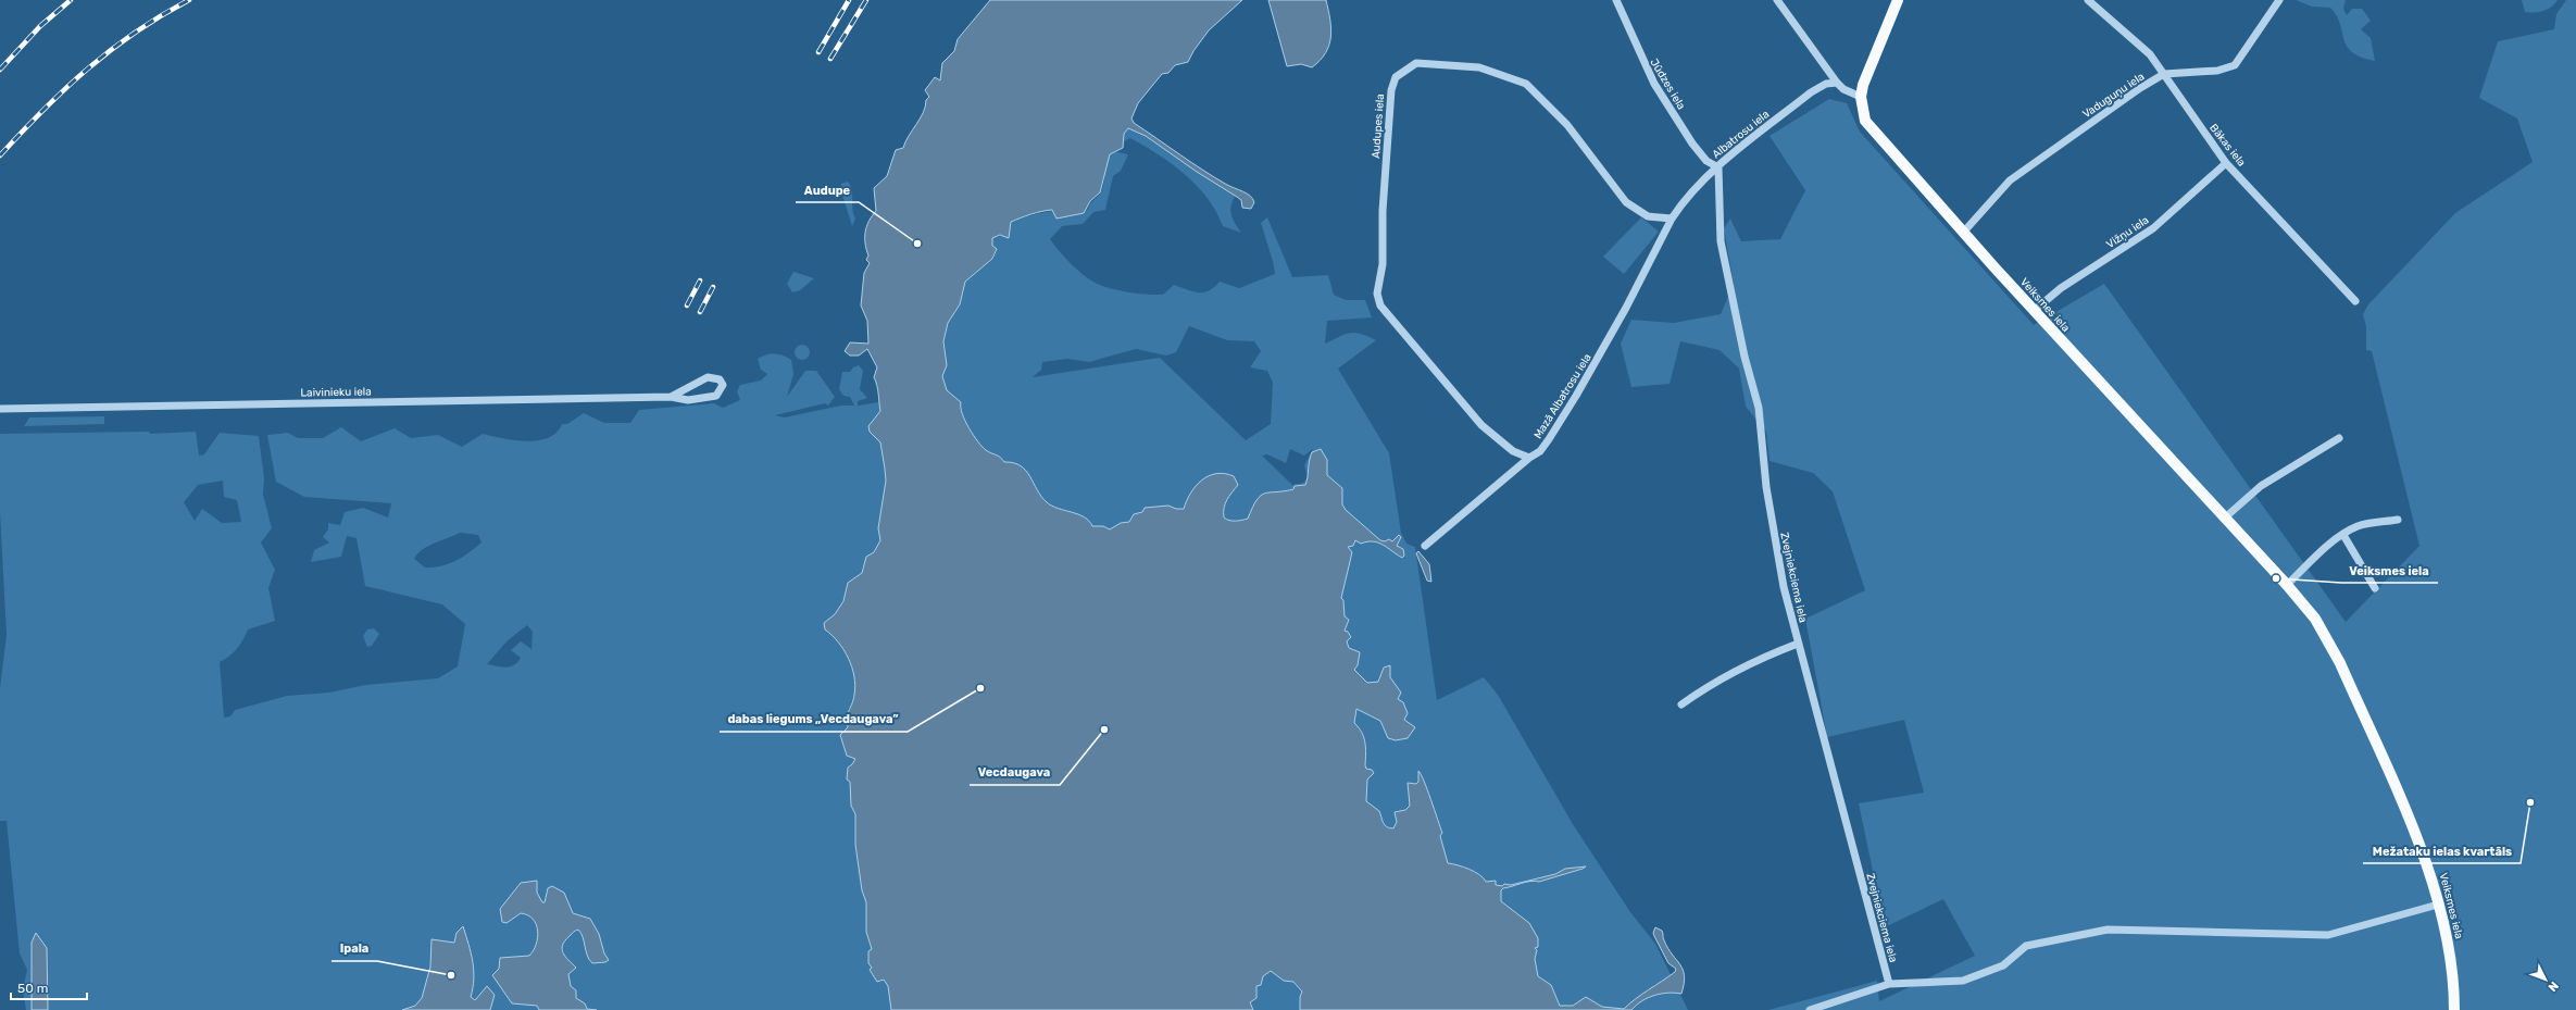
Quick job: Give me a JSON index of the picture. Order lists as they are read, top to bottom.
{
  "streets": {
    "main road": ["Veiksmes iela"],
    "street": [
      "Jūdzes iela",
      "Vaduguņu iela",
      "Audupes iela",
      "Albatrosu iela",
      "Bākas iela",
      "Vižņu iela",
      "Laivinieku iela",
      "Mazā Albatrosu iela",
      "Zvejniekciema iela"
    ]
  },
  "crossings": [
    ["Jūdzes iela", "Albatrosu iela"],
    ["Jūdzes iela", "Zvejniekciema iela"],
    ["Vaduguņu iela", "Bākas iela"],
    ["Vaduguņu iela", "Veiksmes iela"],
    ["Audupes iela", "Albatrosu iela"],
    ["Audupes iela", "Mazā Albatrosu iela"],
    ["Albatrosu iela", "Mazā Albatrosu iela"],
    ["Albatrosu iela", "Zvejniekciema iela"],
    ["Bākas iela", "Vižņu iela"],
    ["Vižņu iela", "Veiksmes iela"]
  ],
  "places": [
    "Audupe",
    "Veiksmes iela",
    "dabas liegums „Vecdaugava”",
    "Vecdaugava",
    "Mežataku ielas kvartāls",
    "Ipala"
  ],
  "scale_bar": "50 m",
  "north": "bottom right"
}
